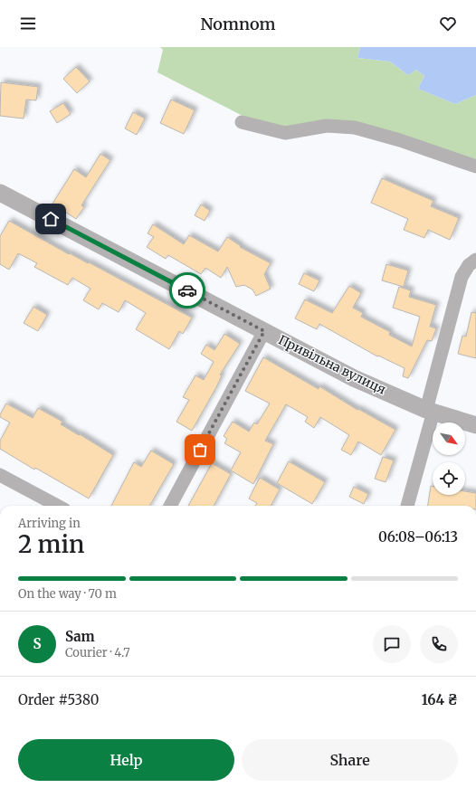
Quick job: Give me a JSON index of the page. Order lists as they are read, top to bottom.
{
  "streets": {
    "street": ["Привільна вулиця"]
  },
  "north": "bottom right",
  "page": {
    "header": "Nomnom",
    "heading": ["2 min", "Arriving in", "06:08–06:13"],
    "panel": [
      "Sam",
      "Courier · 4.7",
      "Order #5380",
      "164 ₴"
    ],
    "bar": "On the way · 70 m",
    "round": "S",
    "buttons": ["Help", "Share"]
  }
}
